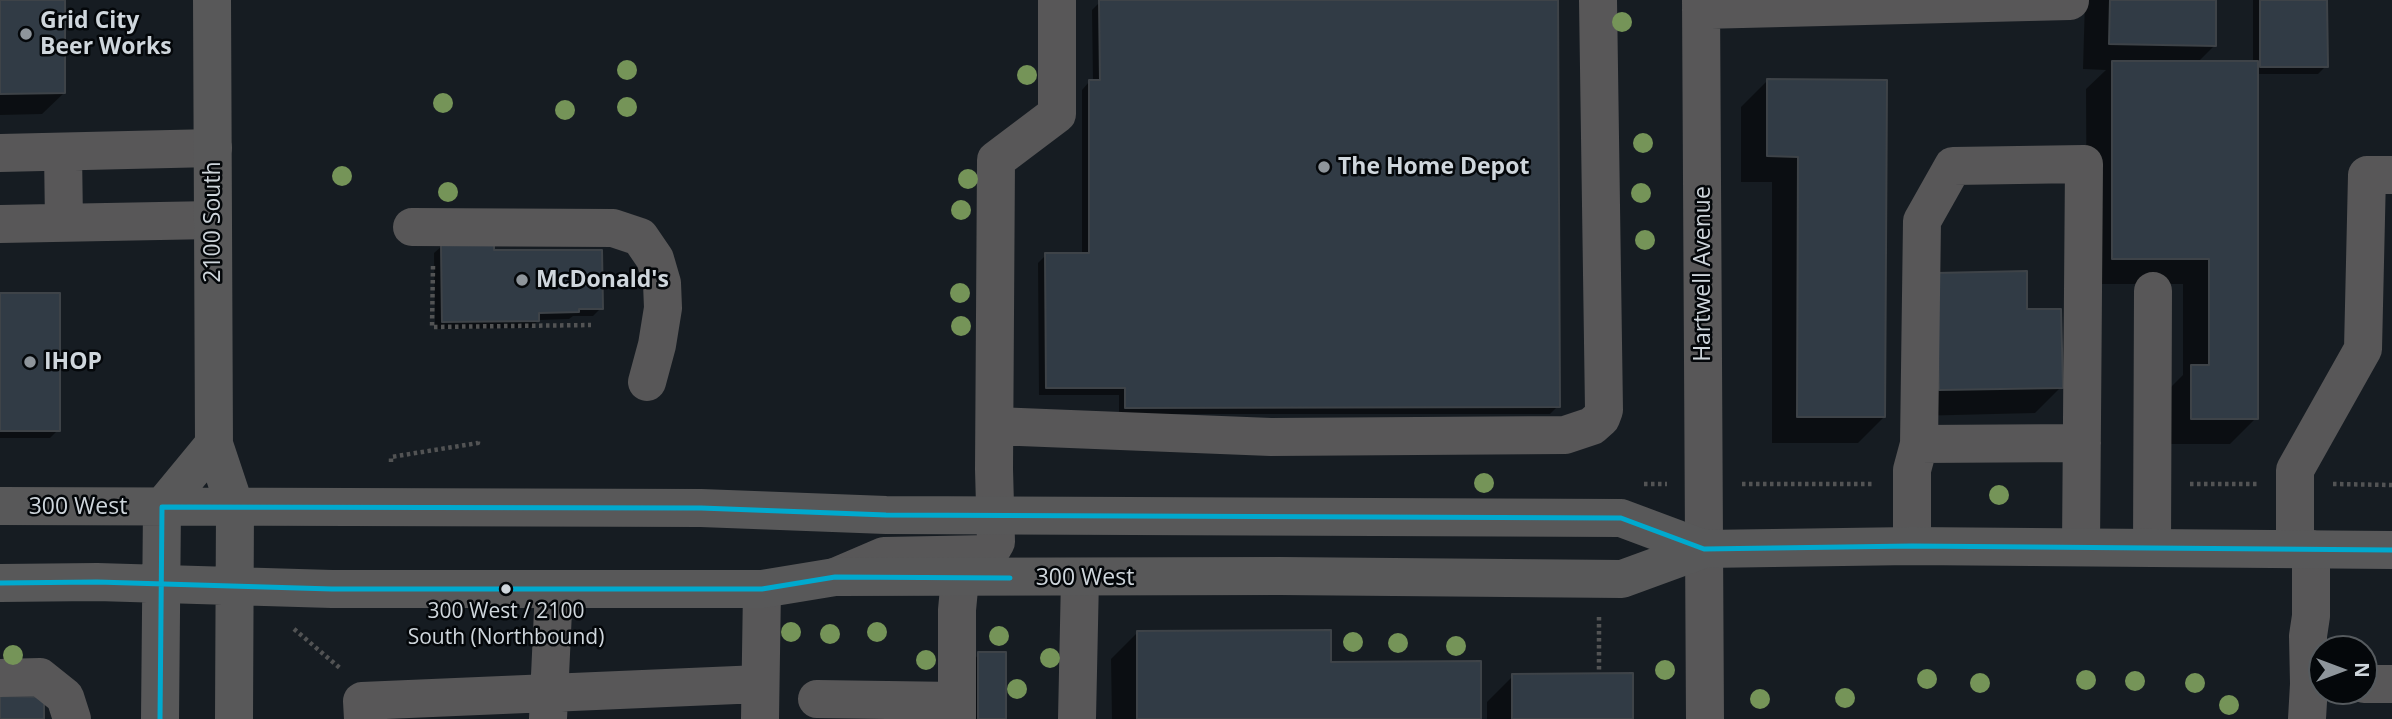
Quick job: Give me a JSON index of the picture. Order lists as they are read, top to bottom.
{
  "streets": {
    "main road": ["2100 South", "300 West"],
    "street": ["Hartwell Avenue"]
  },
  "crossings": [
    ["2100 South", "300 West"],
    ["Hartwell Avenue", "300 West"]
  ],
  "places": [
    "Grid City Beer Works",
    "The Home Depot",
    "McDonald's",
    "IHOP",
    "300 West / 2100 South (Northbound)"
  ],
  "north": "right"
}
